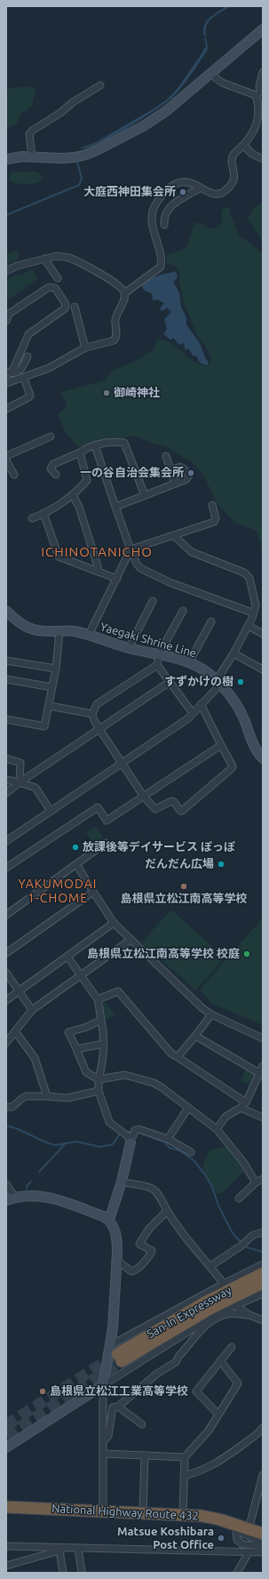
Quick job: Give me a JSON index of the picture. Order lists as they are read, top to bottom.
{
  "streets": {
    "highway": ["San-In Expressway", "National Highway Route 432"],
    "street": ["Yaegaki Shrine Line"]
  },
  "districts": ["ICHINOTANICHO", "YAKUMODAI 1-CHOME"],
  "places": [
    "大庭西神田集会所",
    "御崎神社",
    "一の谷自治会集会所",
    "すずかけの樹",
    "放課後等デイサービス ぽっぽ",
    "だんだん広場",
    "島根県立松江南高等学校",
    "島根県立松江南高等学校 校庭",
    "島根県立松江工業高等学校",
    "Matsue Koshibara Post Office"
  ]
}
